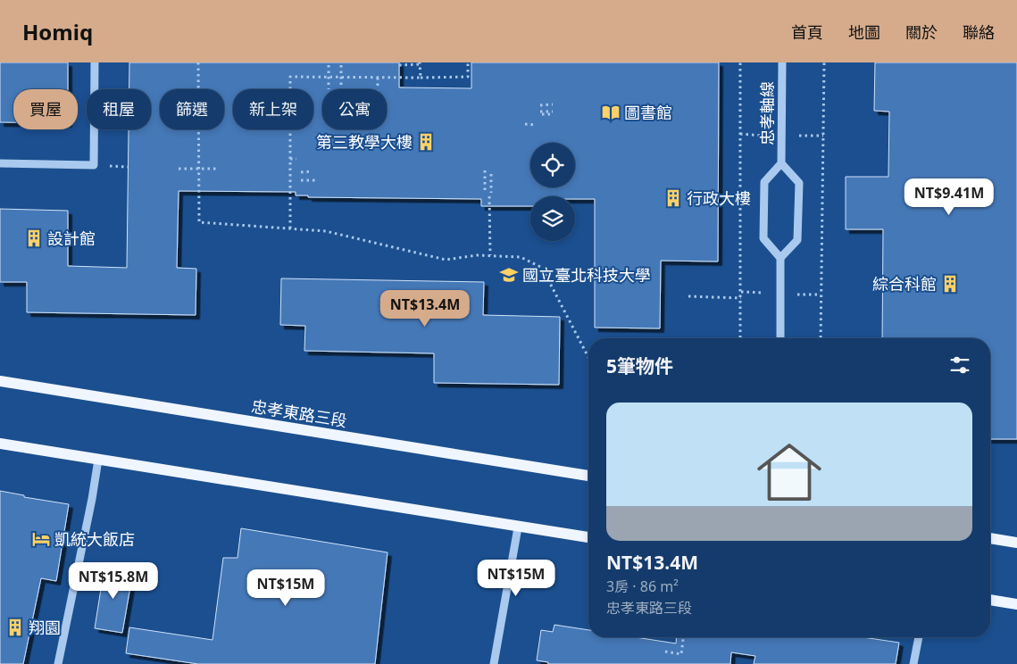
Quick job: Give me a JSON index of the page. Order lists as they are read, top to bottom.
{
  "streets": {
    "main road": ["忠孝東路三段"],
    "street": ["忠孝軸線"]
  },
  "places": {
    "library": ["圖書館"],
    "building": [
      "第三教學大樓",
      "行政大樓",
      "設計館",
      "綜合科館",
      "翔園"
    ],
    "school or university": ["國立臺北科技大學"],
    "hotel": ["凱統大飯店"]
  },
  "page": {
    "header": "Homiq",
    "nav": [
      "首頁",
      "地圖",
      "關於",
      "聯絡"
    ],
    "chip": [
      "買屋",
      "租屋",
      "篩選",
      "新上架",
      "公寓"
    ],
    "price": [
      "NT$9.41M",
      "NT$13.4M",
      "NT$15M",
      "NT$15.8M",
      "NT$15M"
    ],
    "heading": "5筆物件",
    "list": [
      {
        "name": "NT$13.4M",
        "note": "3房 · 86 m² · 忠孝東路三段"
      }
    ]
  }
}
